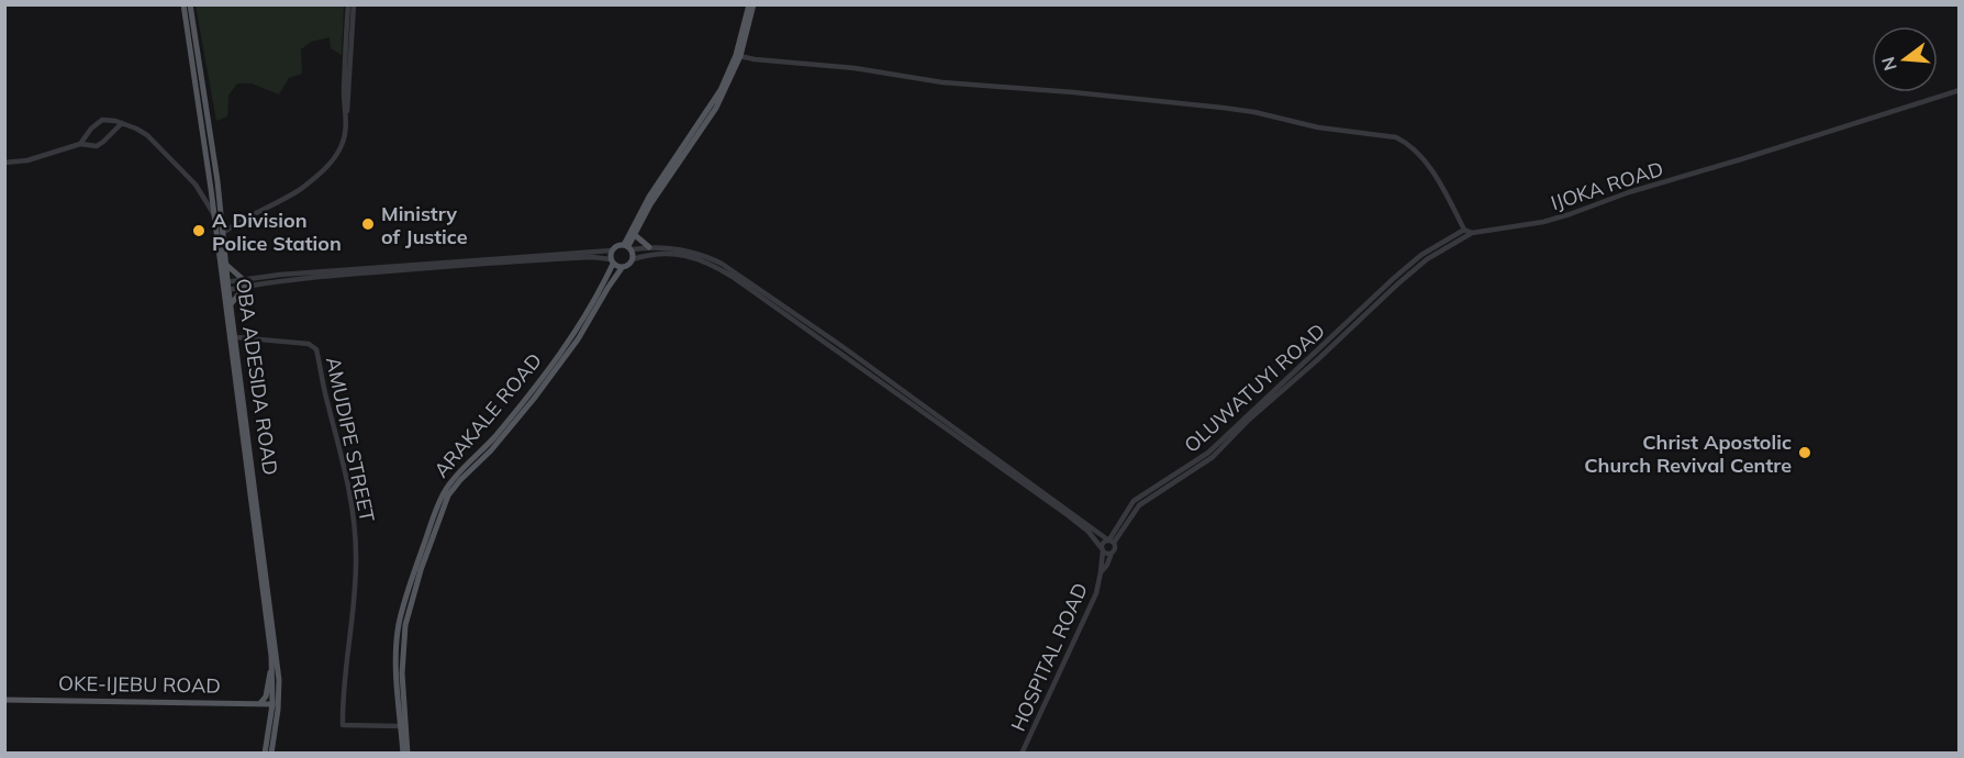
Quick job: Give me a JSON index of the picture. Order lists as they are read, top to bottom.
{
  "streets": {
    "main road": ["OBA ADESIDA ROAD", "ARAKALE ROAD", "OKE-IJEBU ROAD"],
    "street": [
      "IJOKA ROAD",
      "OLUWATUYI ROAD",
      "AMUDIPE STREET",
      "HOSPITAL ROAD"
    ]
  },
  "crossings": [
    ["OBA ADESIDA ROAD", "AMUDIPE STREET"],
    ["OBA ADESIDA ROAD", "OKE-IJEBU ROAD"],
    ["ARAKALE ROAD", "AMUDIPE STREET"]
  ],
  "places": ["Ministry of Justice", "A Division Police Station", "Christ Apostolic Church Revival Centre"],
  "north": "left"
}
